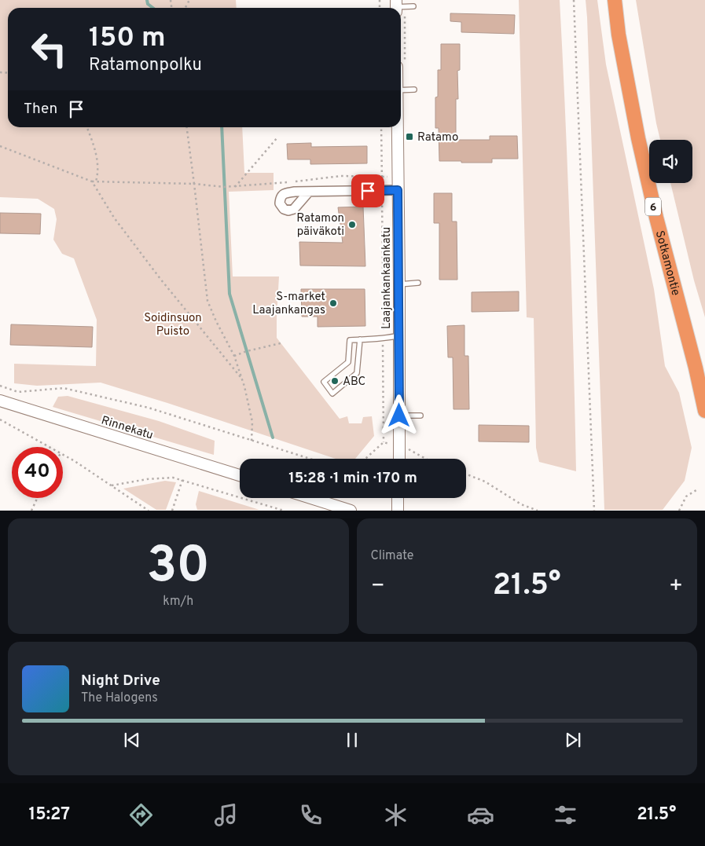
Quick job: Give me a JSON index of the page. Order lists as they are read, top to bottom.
{
  "streets": {
    "highway": ["6", "Sotkamontie"],
    "street": ["Laajankankaankatu", "Rinnekatu"]
  },
  "parks": ["Soidinsuon Puisto"],
  "places": {
    "transit": ["Ratamo"],
    "other": ["Ratamon päiväkoti", "S-market Laajankangas", "ABC"]
  },
  "page": {
    "turn": ["150 m", "Ratamonpolku"],
    "then": "Then",
    "limit": "40",
    "trip": "15:28 · 1 min · 170 m",
    "tile": [
      ["30", "km/h"],
      "Climate"
    ],
    "heat": ["−", "21.5°", "+"],
    "song": ["Night Drive", "The Halogens"],
    "tabs": ["15:27", "21.5°"]
  }
}
